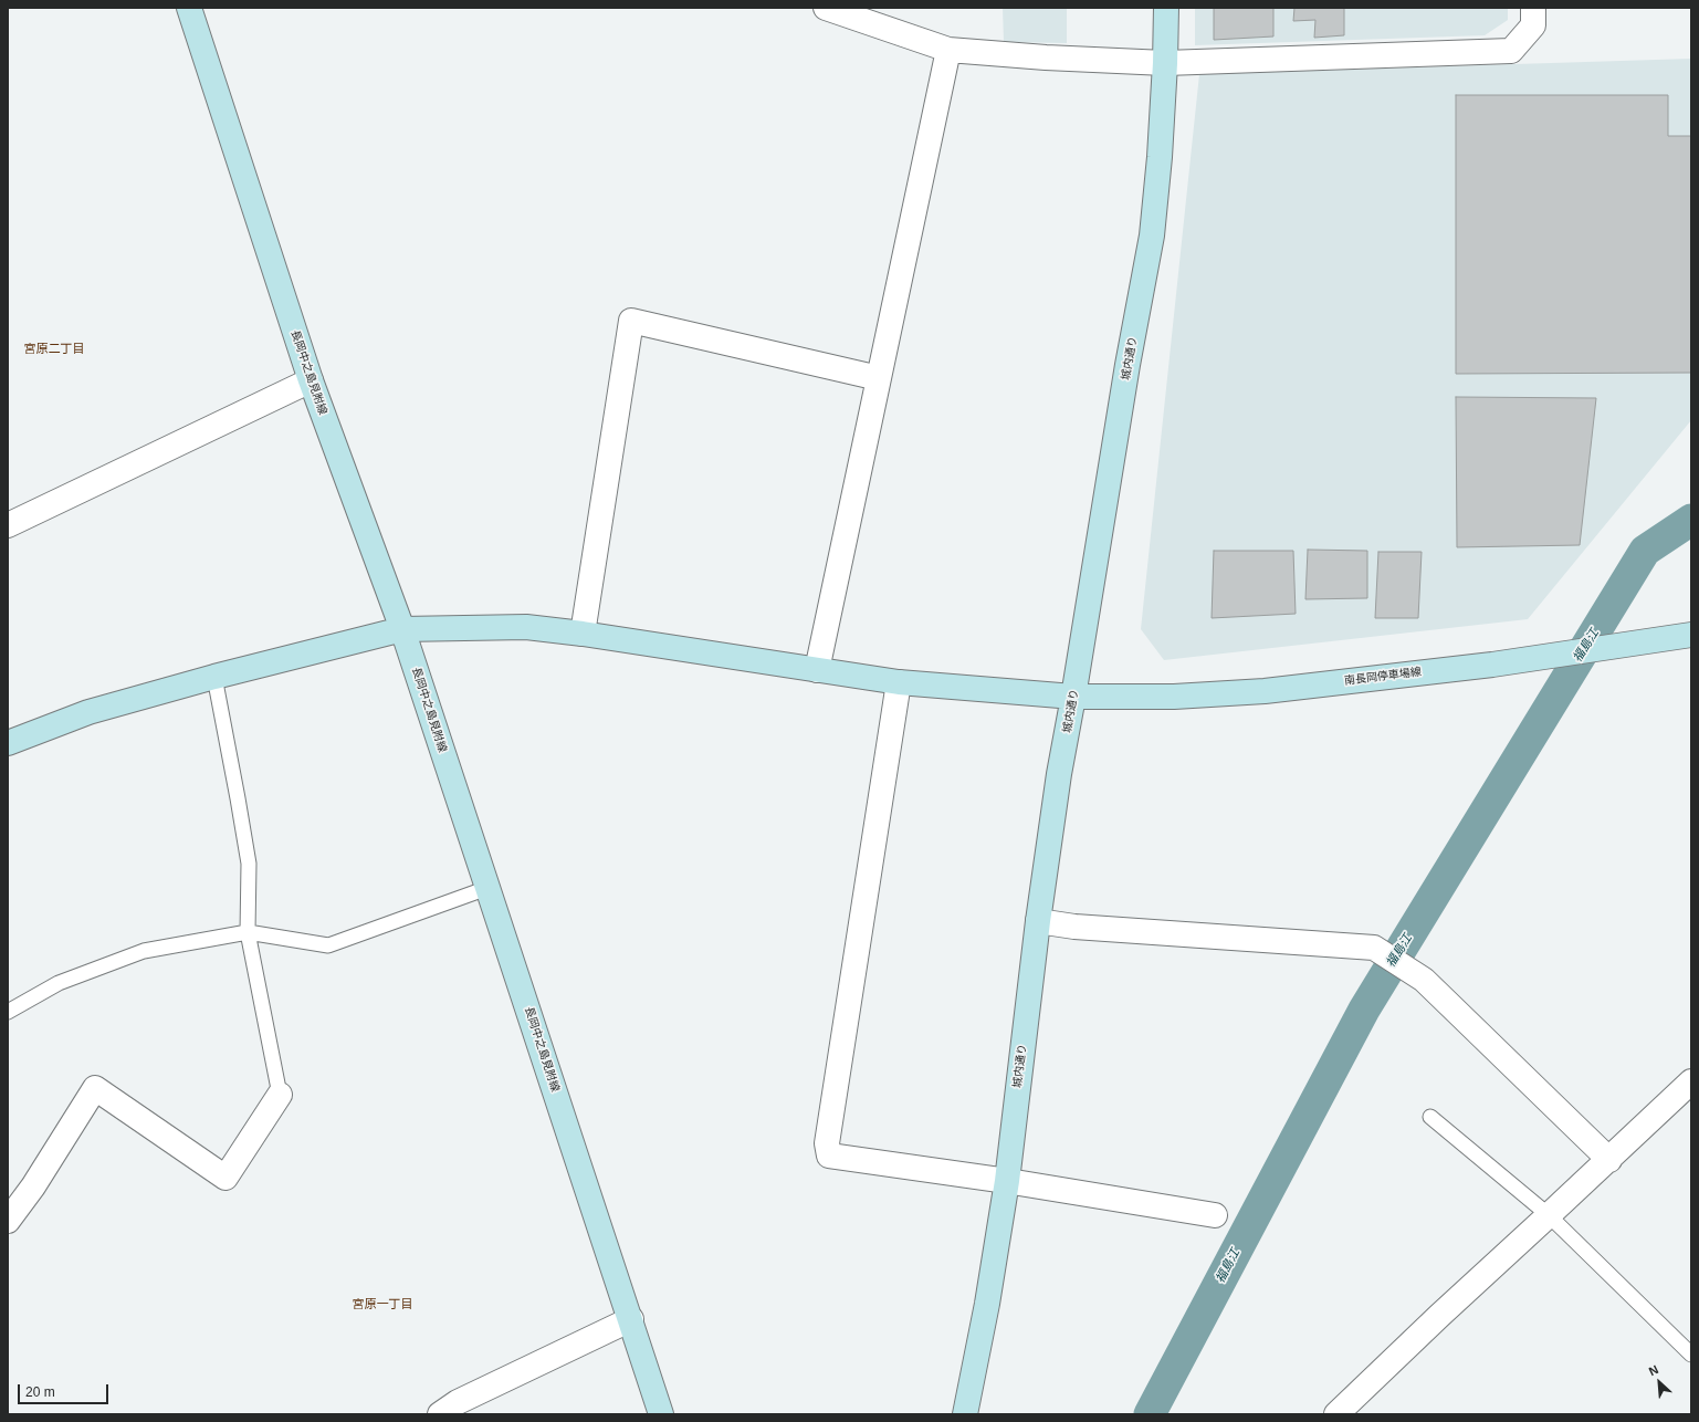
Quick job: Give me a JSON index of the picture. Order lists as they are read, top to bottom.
{
  "streets": {
    "street": ["城内通り", "長岡中之島見附線", "南長岡停車場線"]
  },
  "crossings": [
    ["城内通り", "南長岡停車場線"],
    ["長岡中之島見附線", "南長岡停車場線"]
  ],
  "districts": ["宮原二丁目", "宮原一丁目"],
  "water": ["福島江"],
  "scale_bar": "20 m",
  "north": "top left"
}
